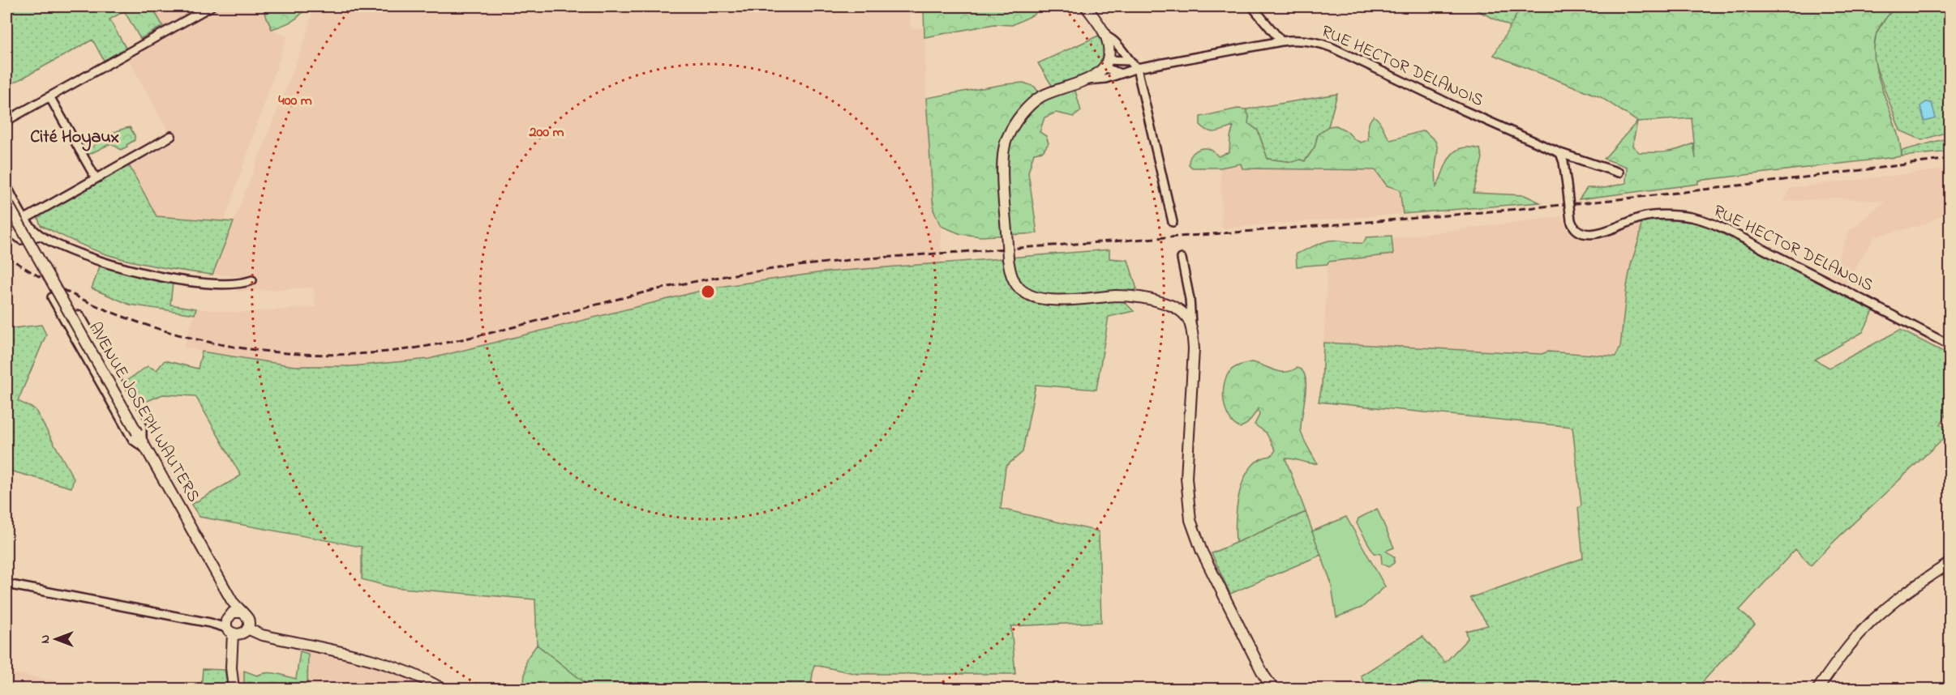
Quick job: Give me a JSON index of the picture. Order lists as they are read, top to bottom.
{
  "streets": {
    "main road": ["AVENUE JOSEPH WAUTERS"],
    "street": ["RUE HECTOR DELANOIS"]
  },
  "districts": ["Cité Hoyaux"],
  "north": "left",
  "rings": ["400 m", "200 m"]
}
